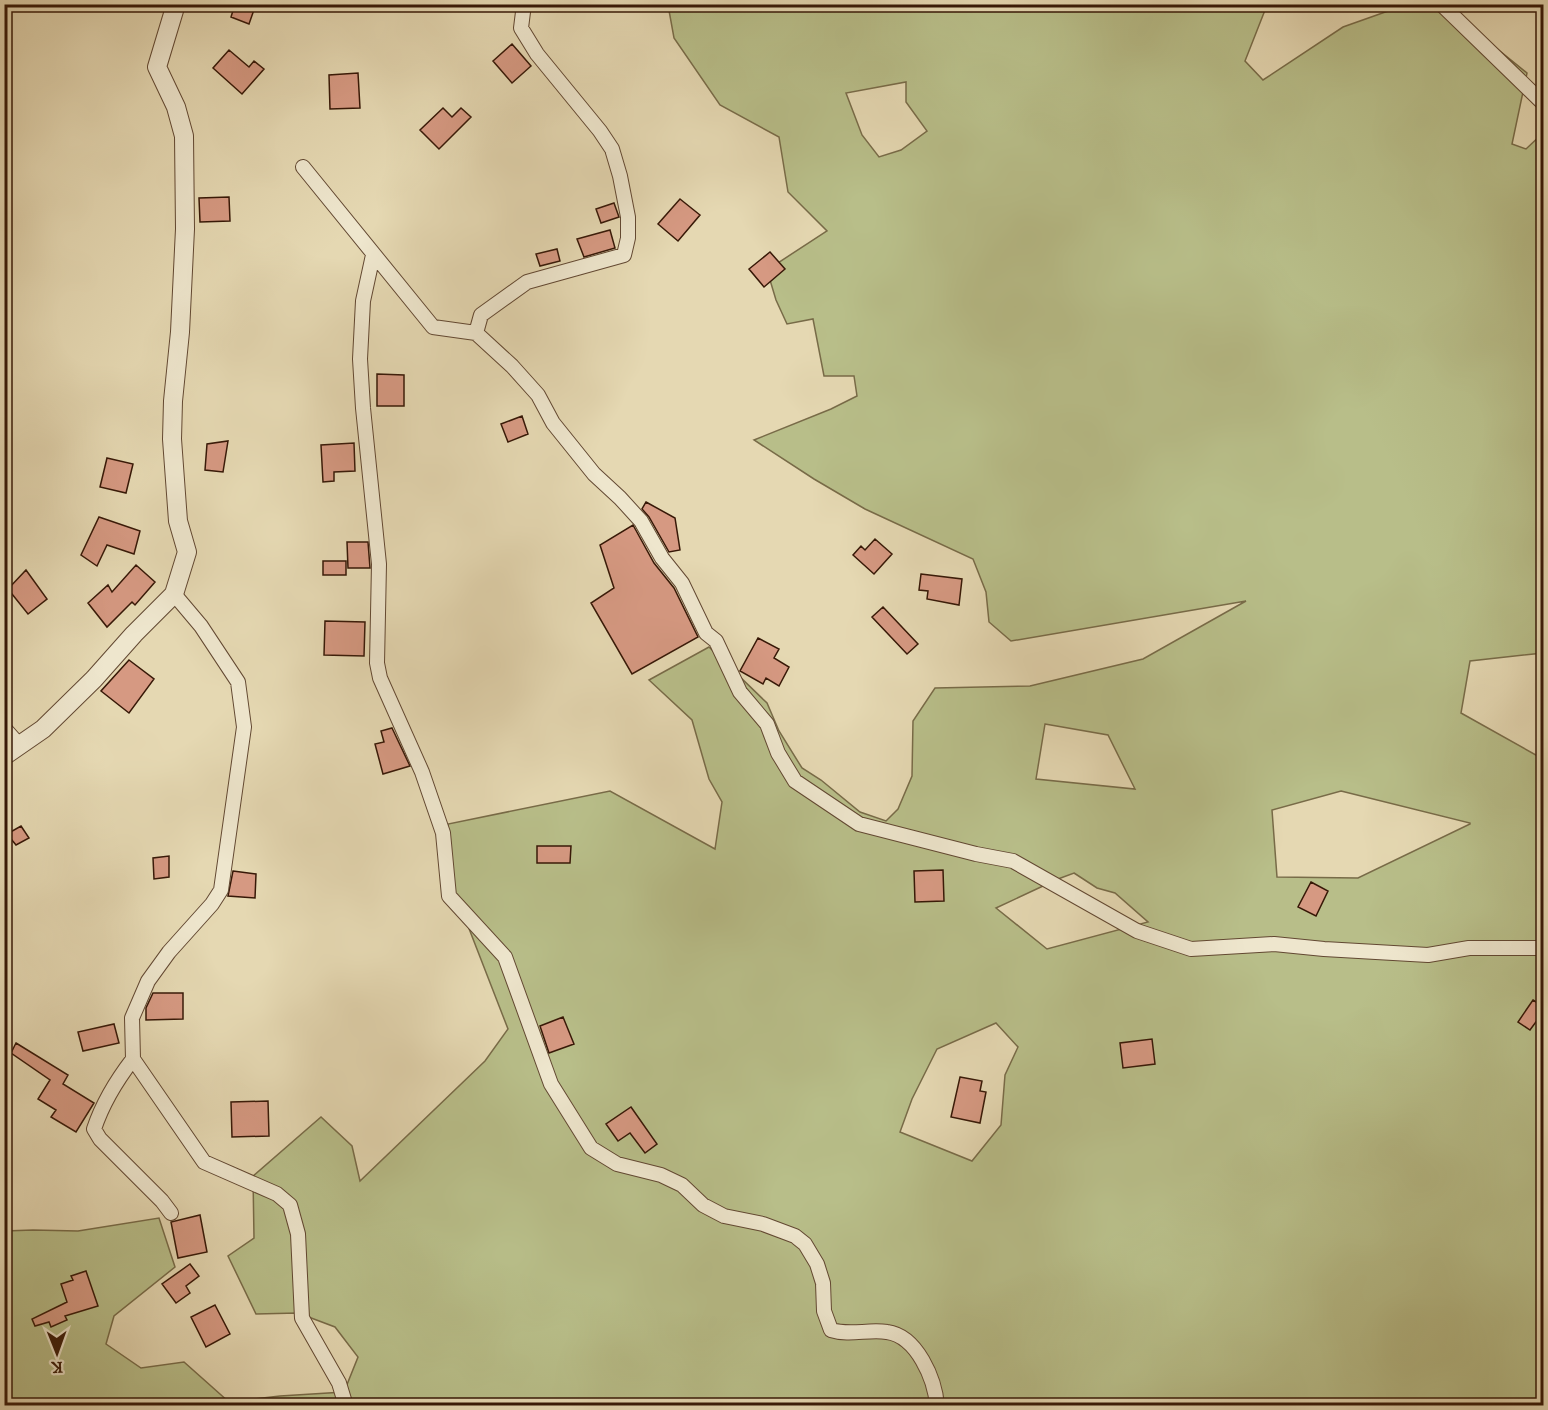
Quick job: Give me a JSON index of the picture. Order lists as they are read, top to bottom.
{
  "north": "bottom"
}
